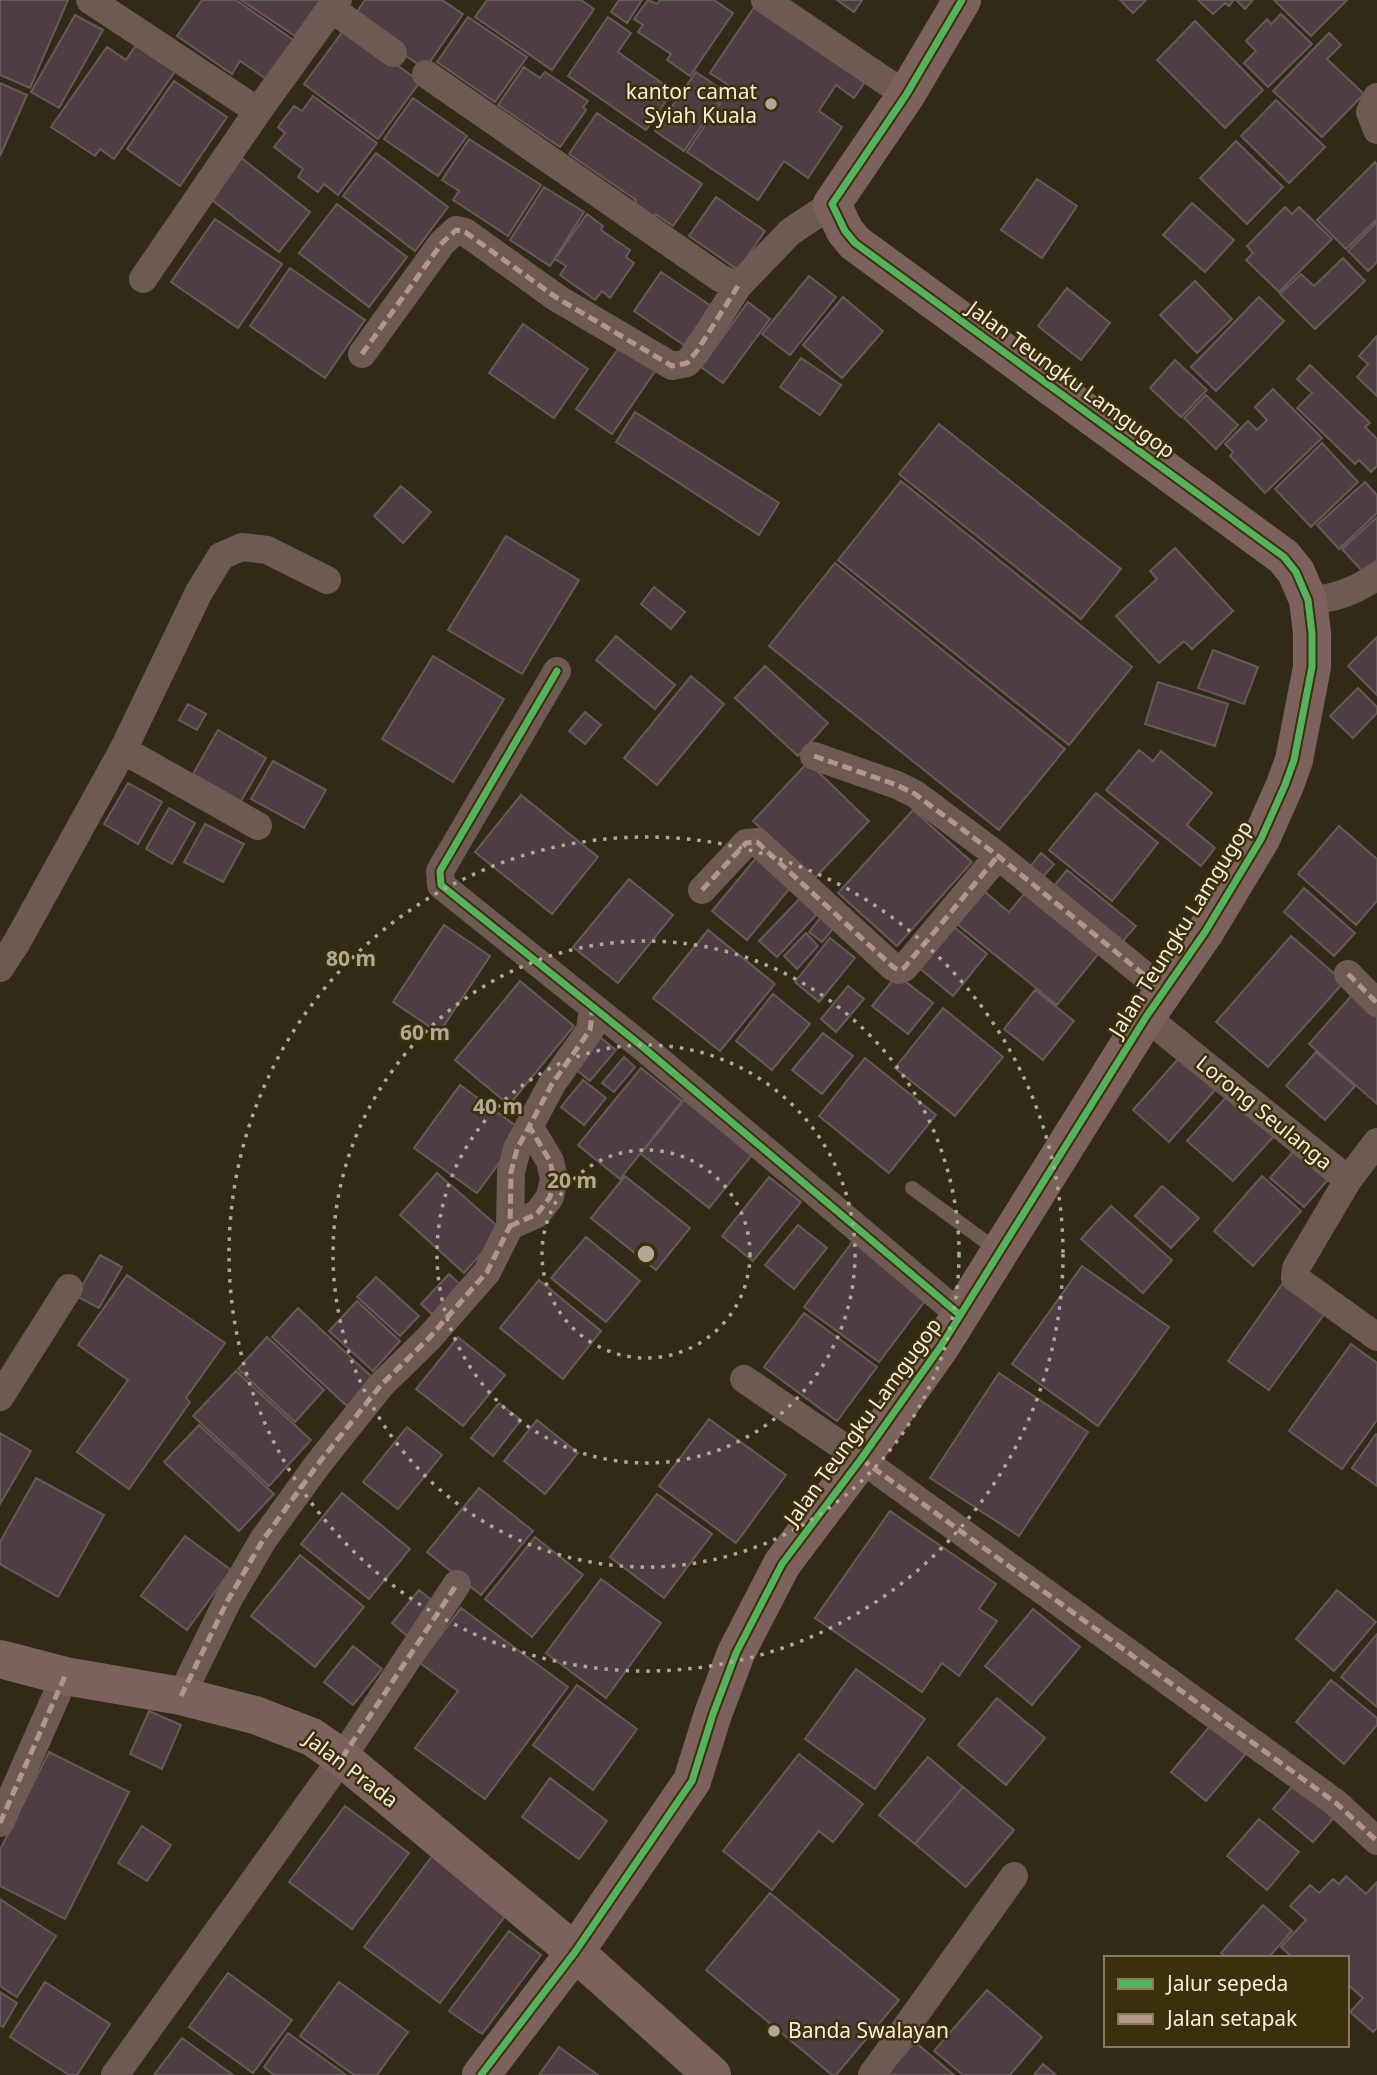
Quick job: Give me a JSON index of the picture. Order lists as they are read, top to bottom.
{
  "streets": {
    "street": ["Jalan Teungku Lamgugop", "Lorong Seulanga", "Jalan Prada"]
  },
  "crossings": [
    ["Jalan Teungku Lamgugop", "Lorong Seulanga"],
    ["Jalan Teungku Lamgugop", "Jalan Prada"]
  ],
  "places": ["kantor camat Syiah Kuala", "Banda Swalayan"],
  "legend": ["Jalur sepeda", "Jalan setapak"],
  "rings": [
    "80 m",
    "60 m",
    "40 m",
    "20 m"
  ]
}
